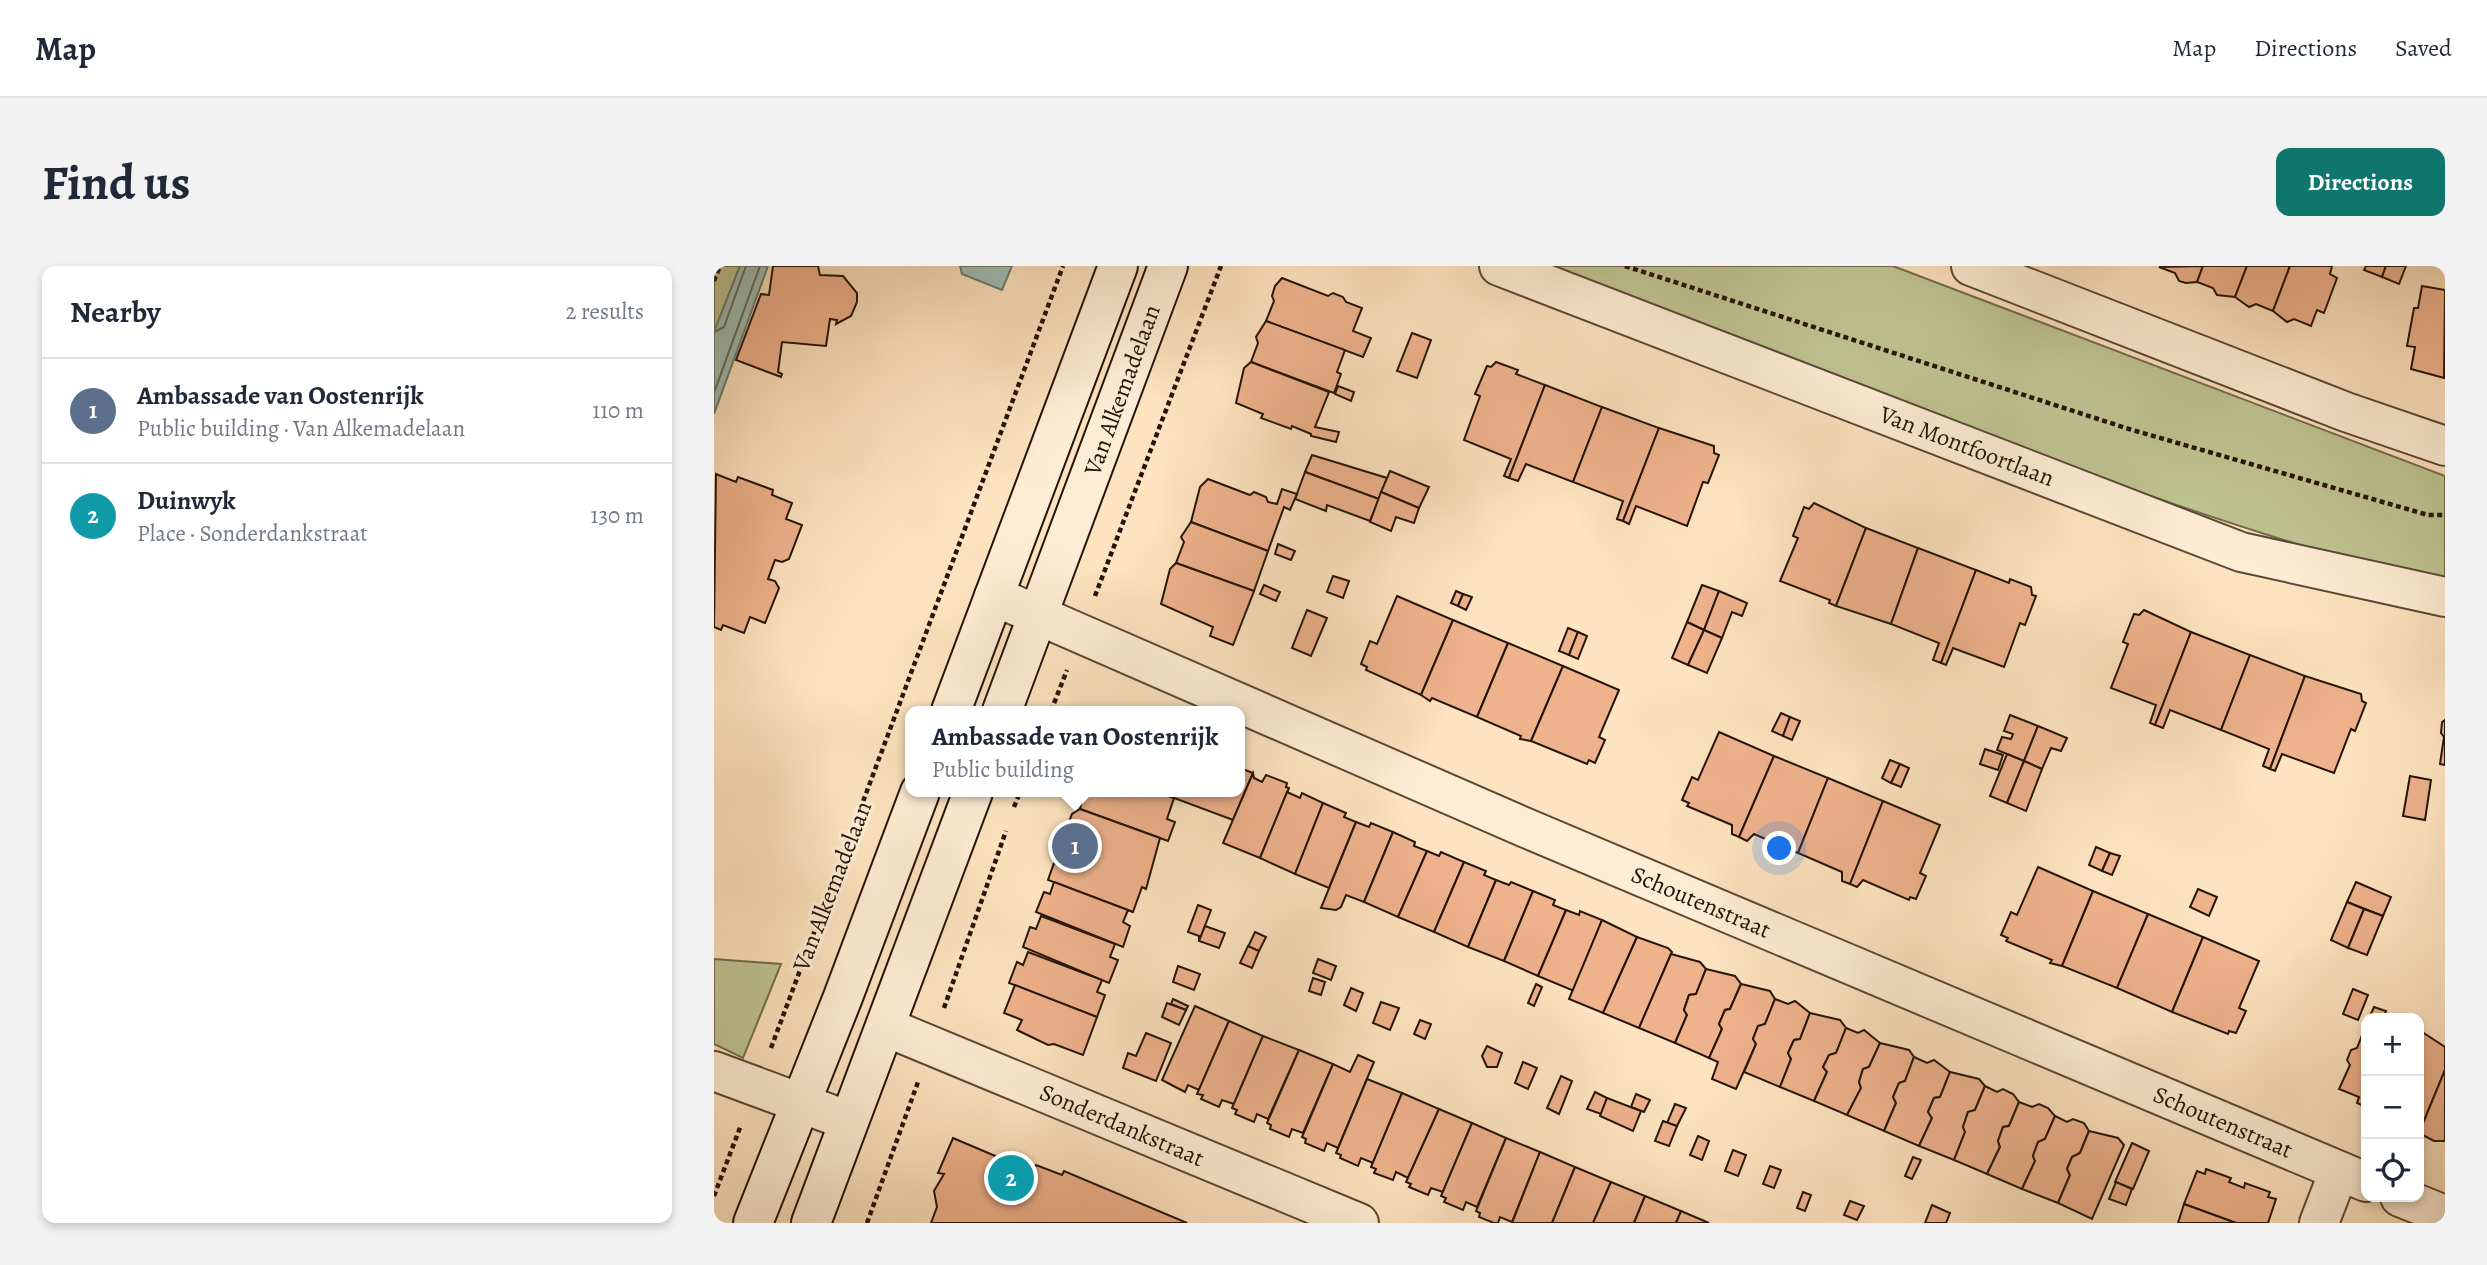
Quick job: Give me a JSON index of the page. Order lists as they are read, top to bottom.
{
  "streets": {
    "street": [
      "Van Alkemadelaan",
      "Van Montfoortlaan",
      "Schoutenstraat",
      "Sonderdankstraat"
    ]
  },
  "crossings": [
    ["Van Alkemadelaan", "Schoutenstraat"]
  ],
  "page": {
    "header": "Map",
    "nav": ["Map", "Directions", "Saved"],
    "buttons": "Directions",
    "title": "Find us",
    "heading": ["Nearby", "2 results"],
    "list": [
      {
        "mark": "1",
        "name": "Ambassade van Oostenrijk",
        "note": "Public building · Van Alkemadelaan",
        "value": "110 m"
      },
      {
        "mark": "2",
        "name": "Duinwyk",
        "note": "Place · Sonderdankstraat",
        "value": "130 m"
      }
    ],
    "popup": ["Ambassade van Oostenrijk", "Public building"],
    "pins": ["1", "2"],
    "map_buttons": ["+", "−"]
  }
}
